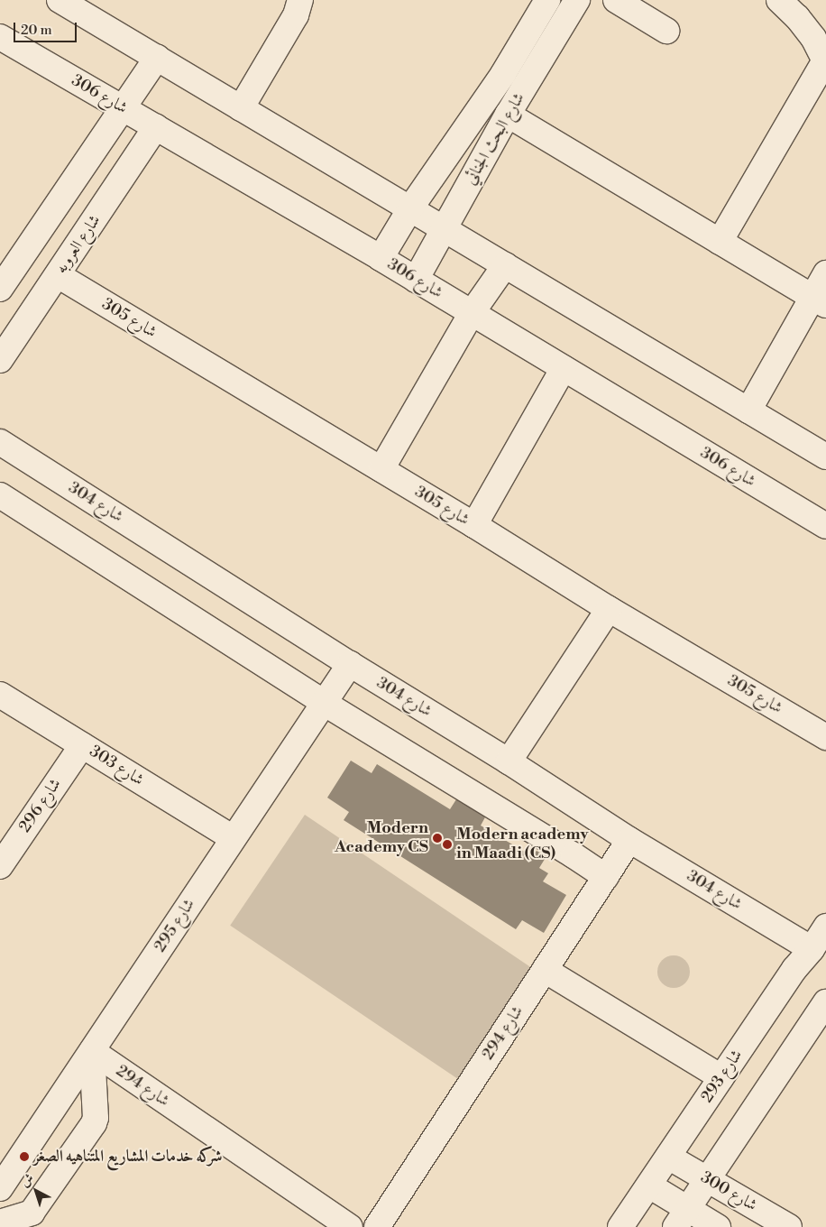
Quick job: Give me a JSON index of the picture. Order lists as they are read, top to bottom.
{
  "streets": {
    "street": [
      "شارع 306",
      "شارع البحث الجنائي",
      "شارع العروبه",
      "شارع 305",
      "شارع 304",
      "شارع 303",
      "شارع 296",
      "شارع 295",
      "شارع 294",
      "شارع 293",
      "شارع 300"
    ]
  },
  "crossings": [
    ["شارع 306", "شارع البحث الجنائي"],
    ["شارع 306", "شارع العروبه"],
    ["شارع العروبه", "شارع 305"],
    ["شارع 304", "شارع 295"],
    ["شارع 304", "شارع 294"],
    ["شارع 304", "شارع 293"],
    ["شارع 303", "شارع 296"],
    ["شارع 303", "شارع 295"],
    ["شارع 295", "شارع 294"],
    ["شارع 293", "شارع 300"]
  ],
  "places": ["Modern Academy CS", "Modern academy in Maadi (CS)", "شركه خدمات المشاريع المتناهيه الصغر"],
  "scale_bar": "20 m",
  "north": "top left"
}
